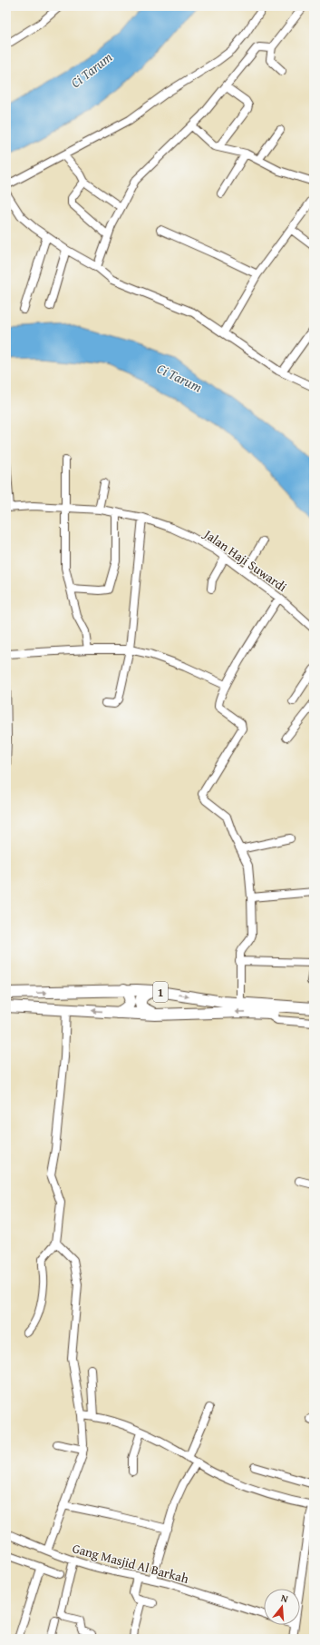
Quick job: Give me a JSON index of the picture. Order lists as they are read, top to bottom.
{
  "streets": {
    "main road": ["1"],
    "street": ["Jalan Haji Suwardi", "Gang Masjid Al Barkah"]
  },
  "water": ["Ci Tarum"],
  "north": "top"
}
